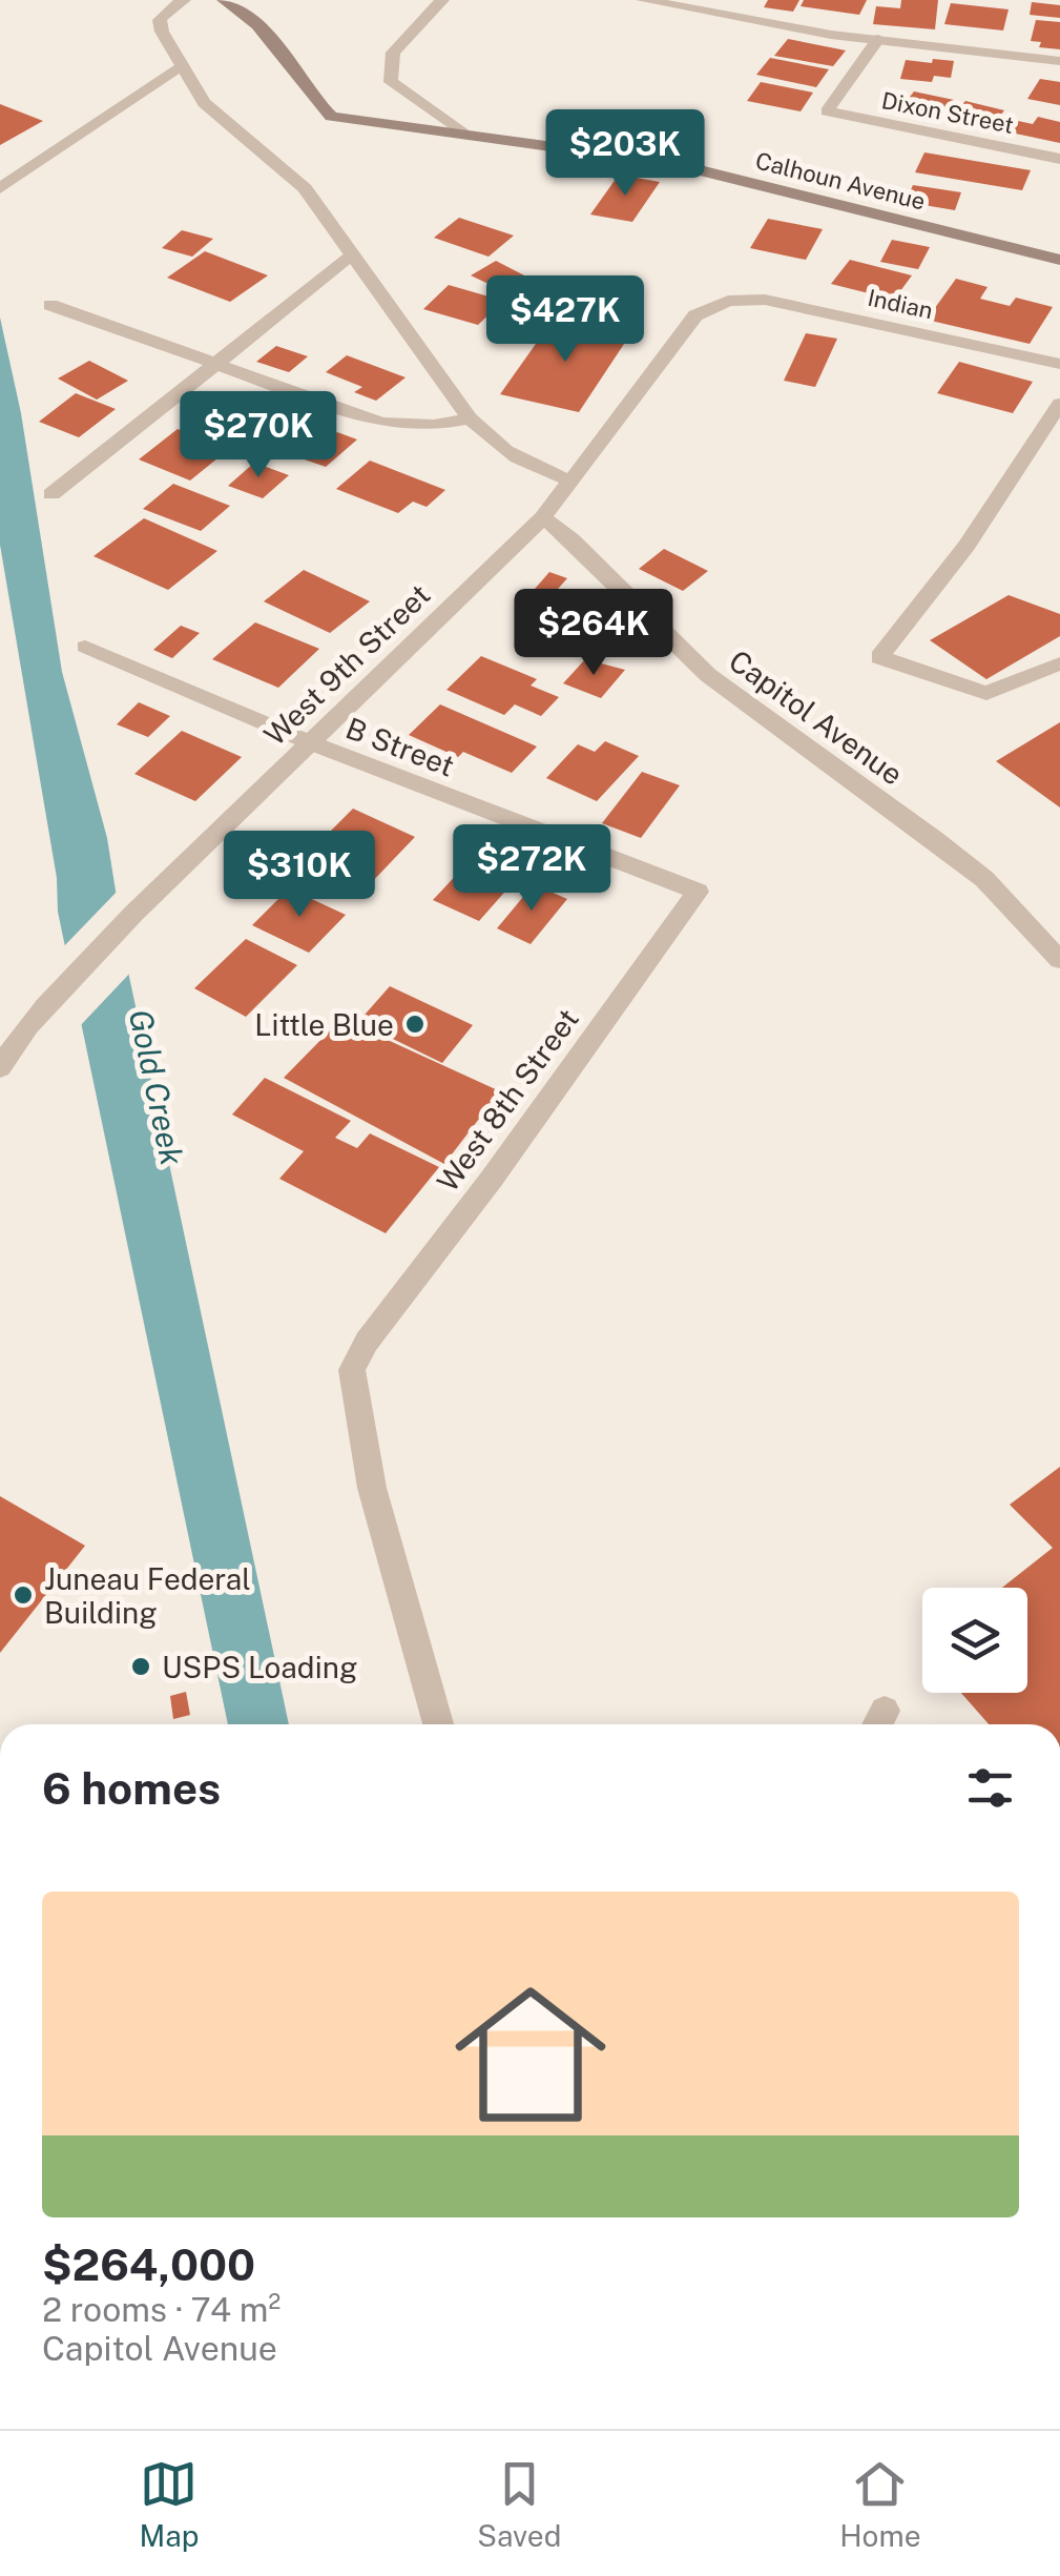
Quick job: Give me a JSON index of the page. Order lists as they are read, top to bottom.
{
  "streets": {
    "main road": ["Calhoun Avenue"],
    "street": [
      "Dixon Street",
      "Indian",
      "West 9th Street",
      "Capitol Avenue",
      "B Street",
      "West 8th Street"
    ]
  },
  "crossings": [
    ["Indian", "West 9th Street"],
    ["West 9th Street", "Capitol Avenue"],
    ["West 9th Street", "B Street"],
    ["B Street", "West 8th Street"]
  ],
  "water": ["Gold Creek"],
  "places": ["Little Blue", "Juneau Federal Building", "USPS Loading"],
  "page": {
    "price": [
      "$203K",
      "$427K",
      "$270K",
      "$264K",
      "$272K",
      "$310K"
    ],
    "heading": "6 homes",
    "list": [
      {
        "name": "$264,000",
        "note": "2 rooms · 74 m² · Capitol Avenue"
      }
    ],
    "tabs": ["Map", "Saved", "Home"]
  }
}
